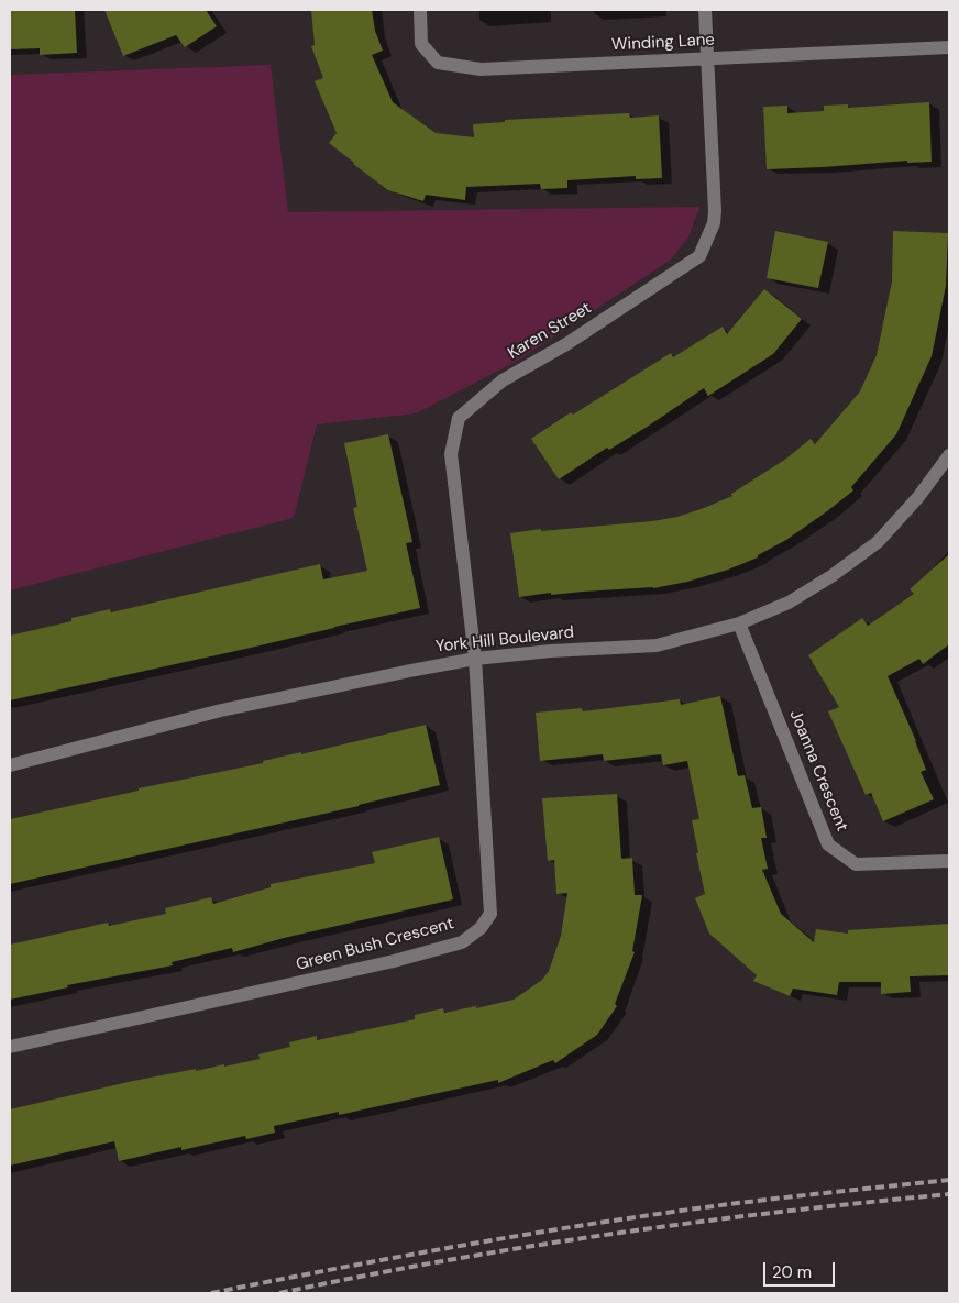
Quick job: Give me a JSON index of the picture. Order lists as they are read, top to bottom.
{
  "streets": {
    "street": [
      "Winding Lane",
      "Karen Street",
      "York Hill Boulevard",
      "Joanna Crescent",
      "Green Bush Crescent"
    ]
  },
  "crossings": [
    ["Winding Lane", "Karen Street"],
    ["Karen Street", "York Hill Boulevard"],
    ["Karen Street", "Green Bush Crescent"],
    ["York Hill Boulevard", "Joanna Crescent"],
    ["York Hill Boulevard", "Green Bush Crescent"]
  ],
  "scale_bar": "20 m"
}
